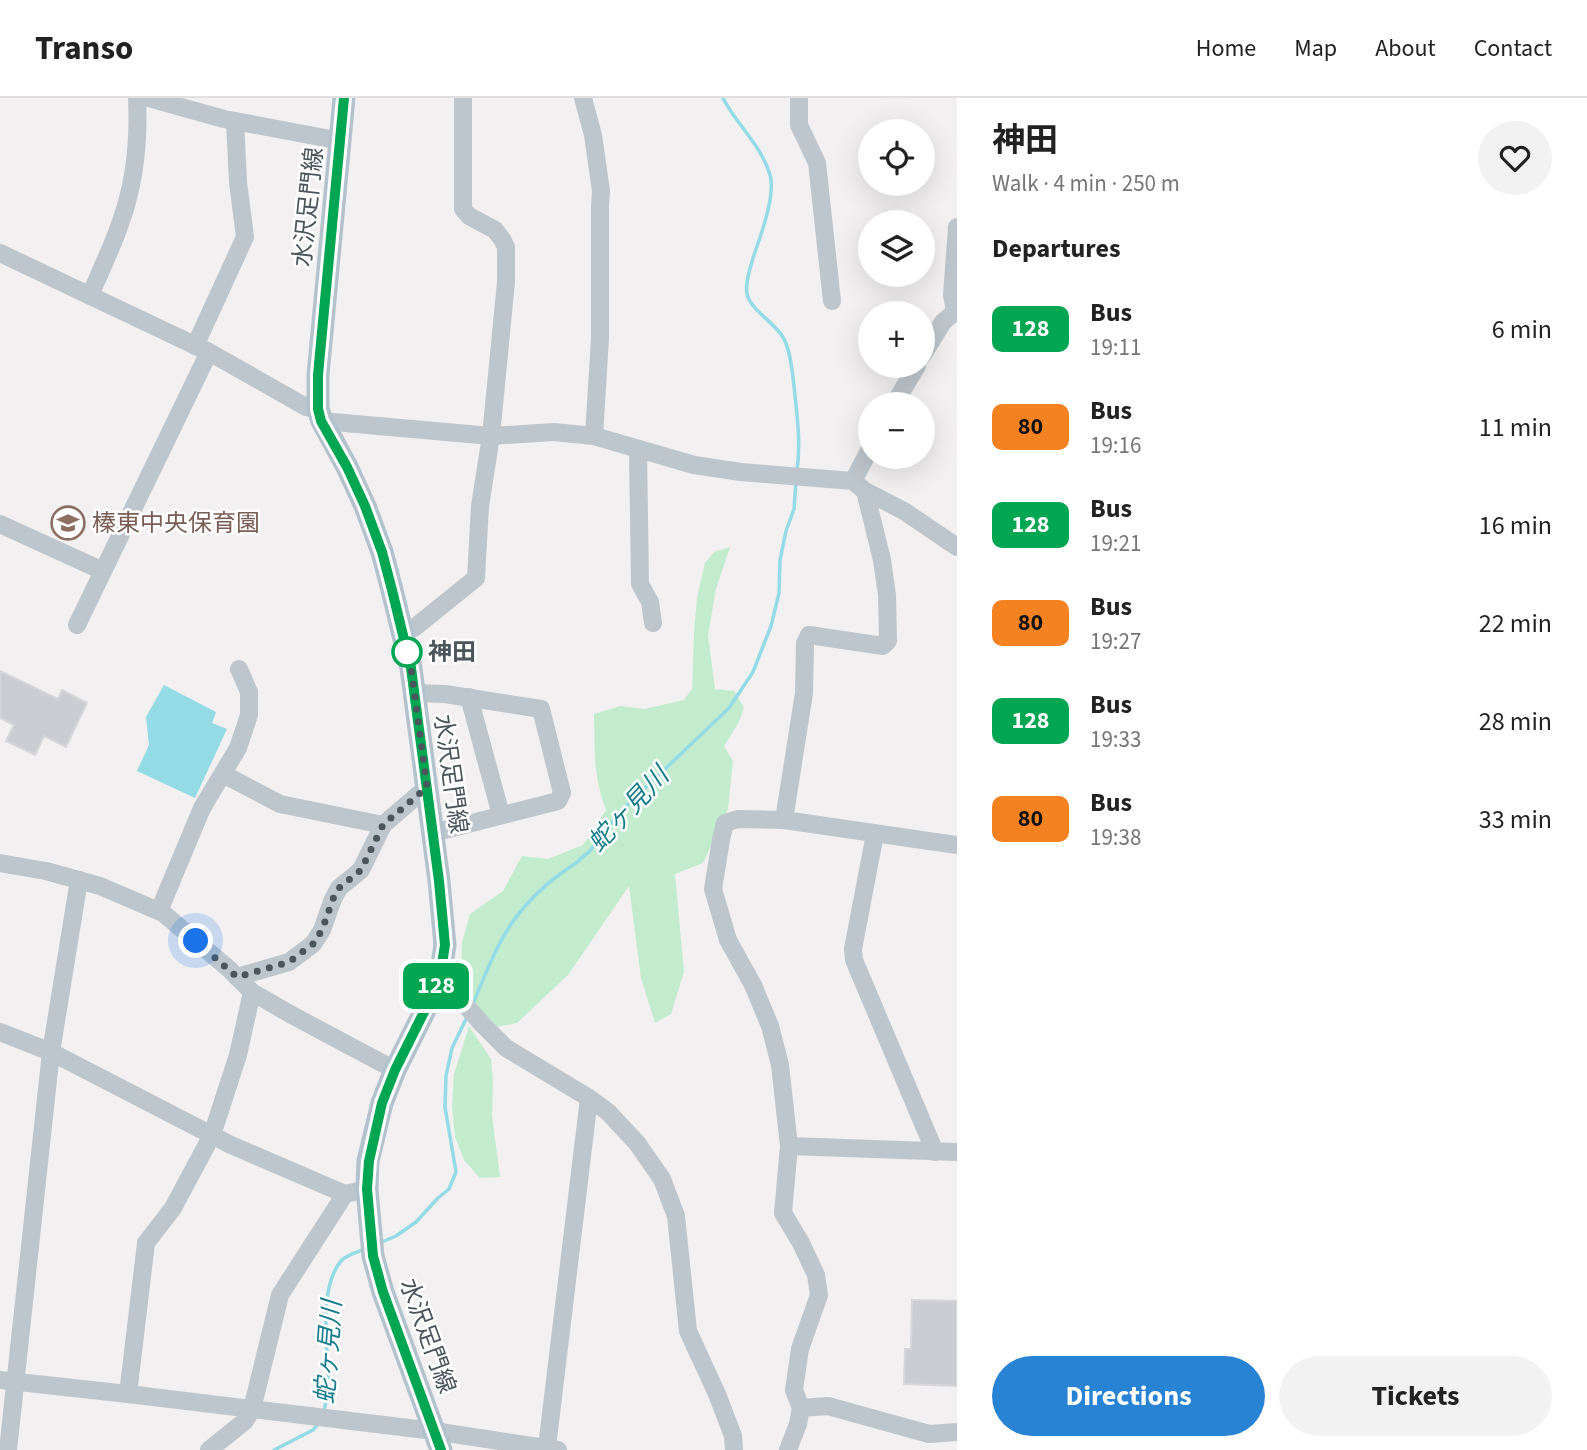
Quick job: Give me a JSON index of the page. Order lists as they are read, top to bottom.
{
  "streets": {
    "main road": ["水沢足門線"]
  },
  "water": ["蛇ヶ見川"],
  "places": {
    "school or university": ["榛東中央保育園"],
    "other": ["神田"]
  },
  "lines": ["bus line 128"],
  "page": {
    "header": "Transo",
    "nav": [
      "Home",
      "Map",
      "About",
      "Contact"
    ],
    "on_map": "128",
    "heading": [
      ["神田", "Walk · 4 min · 250 m"],
      "Departures"
    ],
    "map_buttons": ["+", "−"],
    "list": [
      {
        "mark": "128",
        "name": "Bus",
        "note": "19:11",
        "value": "6 min"
      },
      {
        "mark": "80",
        "name": "Bus",
        "note": "19:16",
        "value": "11 min"
      },
      {
        "mark": "128",
        "name": "Bus",
        "note": "19:21",
        "value": "16 min"
      },
      {
        "mark": "80",
        "name": "Bus",
        "note": "19:27",
        "value": "22 min"
      },
      {
        "mark": "128",
        "name": "Bus",
        "note": "19:33",
        "value": "28 min"
      },
      {
        "mark": "80",
        "name": "Bus",
        "note": "19:38",
        "value": "33 min"
      }
    ],
    "buttons": ["Directions", "Tickets"]
  }
}
